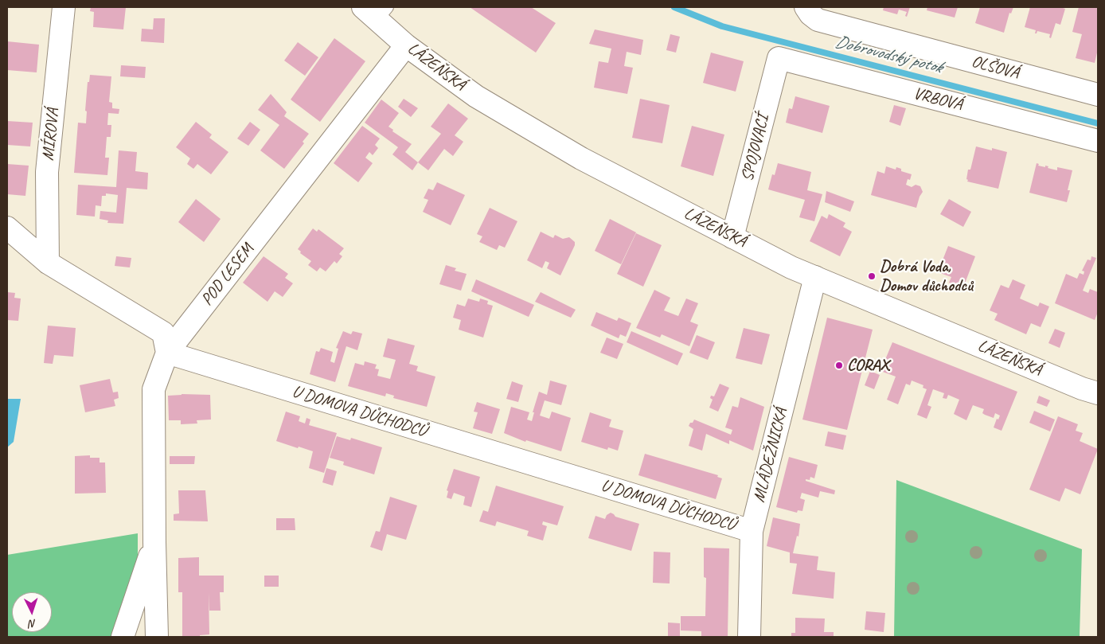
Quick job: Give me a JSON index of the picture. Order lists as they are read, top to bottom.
{
  "streets": {
    "street": [
      "LÁZEŇSKÁ",
      "OLŠOVÁ",
      "VRBOVÁ",
      "MÍROVÁ",
      "SPOJOVACÍ",
      "POD LESEM",
      "U DOMOVA DŮCHODCŮ",
      "MLÁDEŽNICKÁ"
    ]
  },
  "crossings": [
    ["LÁZEŇSKÁ", "SPOJOVACÍ"],
    ["LÁZEŇSKÁ", "POD LESEM"],
    ["LÁZEŇSKÁ", "MLÁDEŽNICKÁ"],
    ["VRBOVÁ", "SPOJOVACÍ"],
    ["POD LESEM", "U DOMOVA DŮCHODCŮ"],
    ["U DOMOVA DŮCHODCŮ", "MLÁDEŽNICKÁ"]
  ],
  "water": ["Dobrovodský potok"],
  "places": ["Dobrá Voda, Domov důchodců", "CORAX"],
  "north": "bottom"
}
